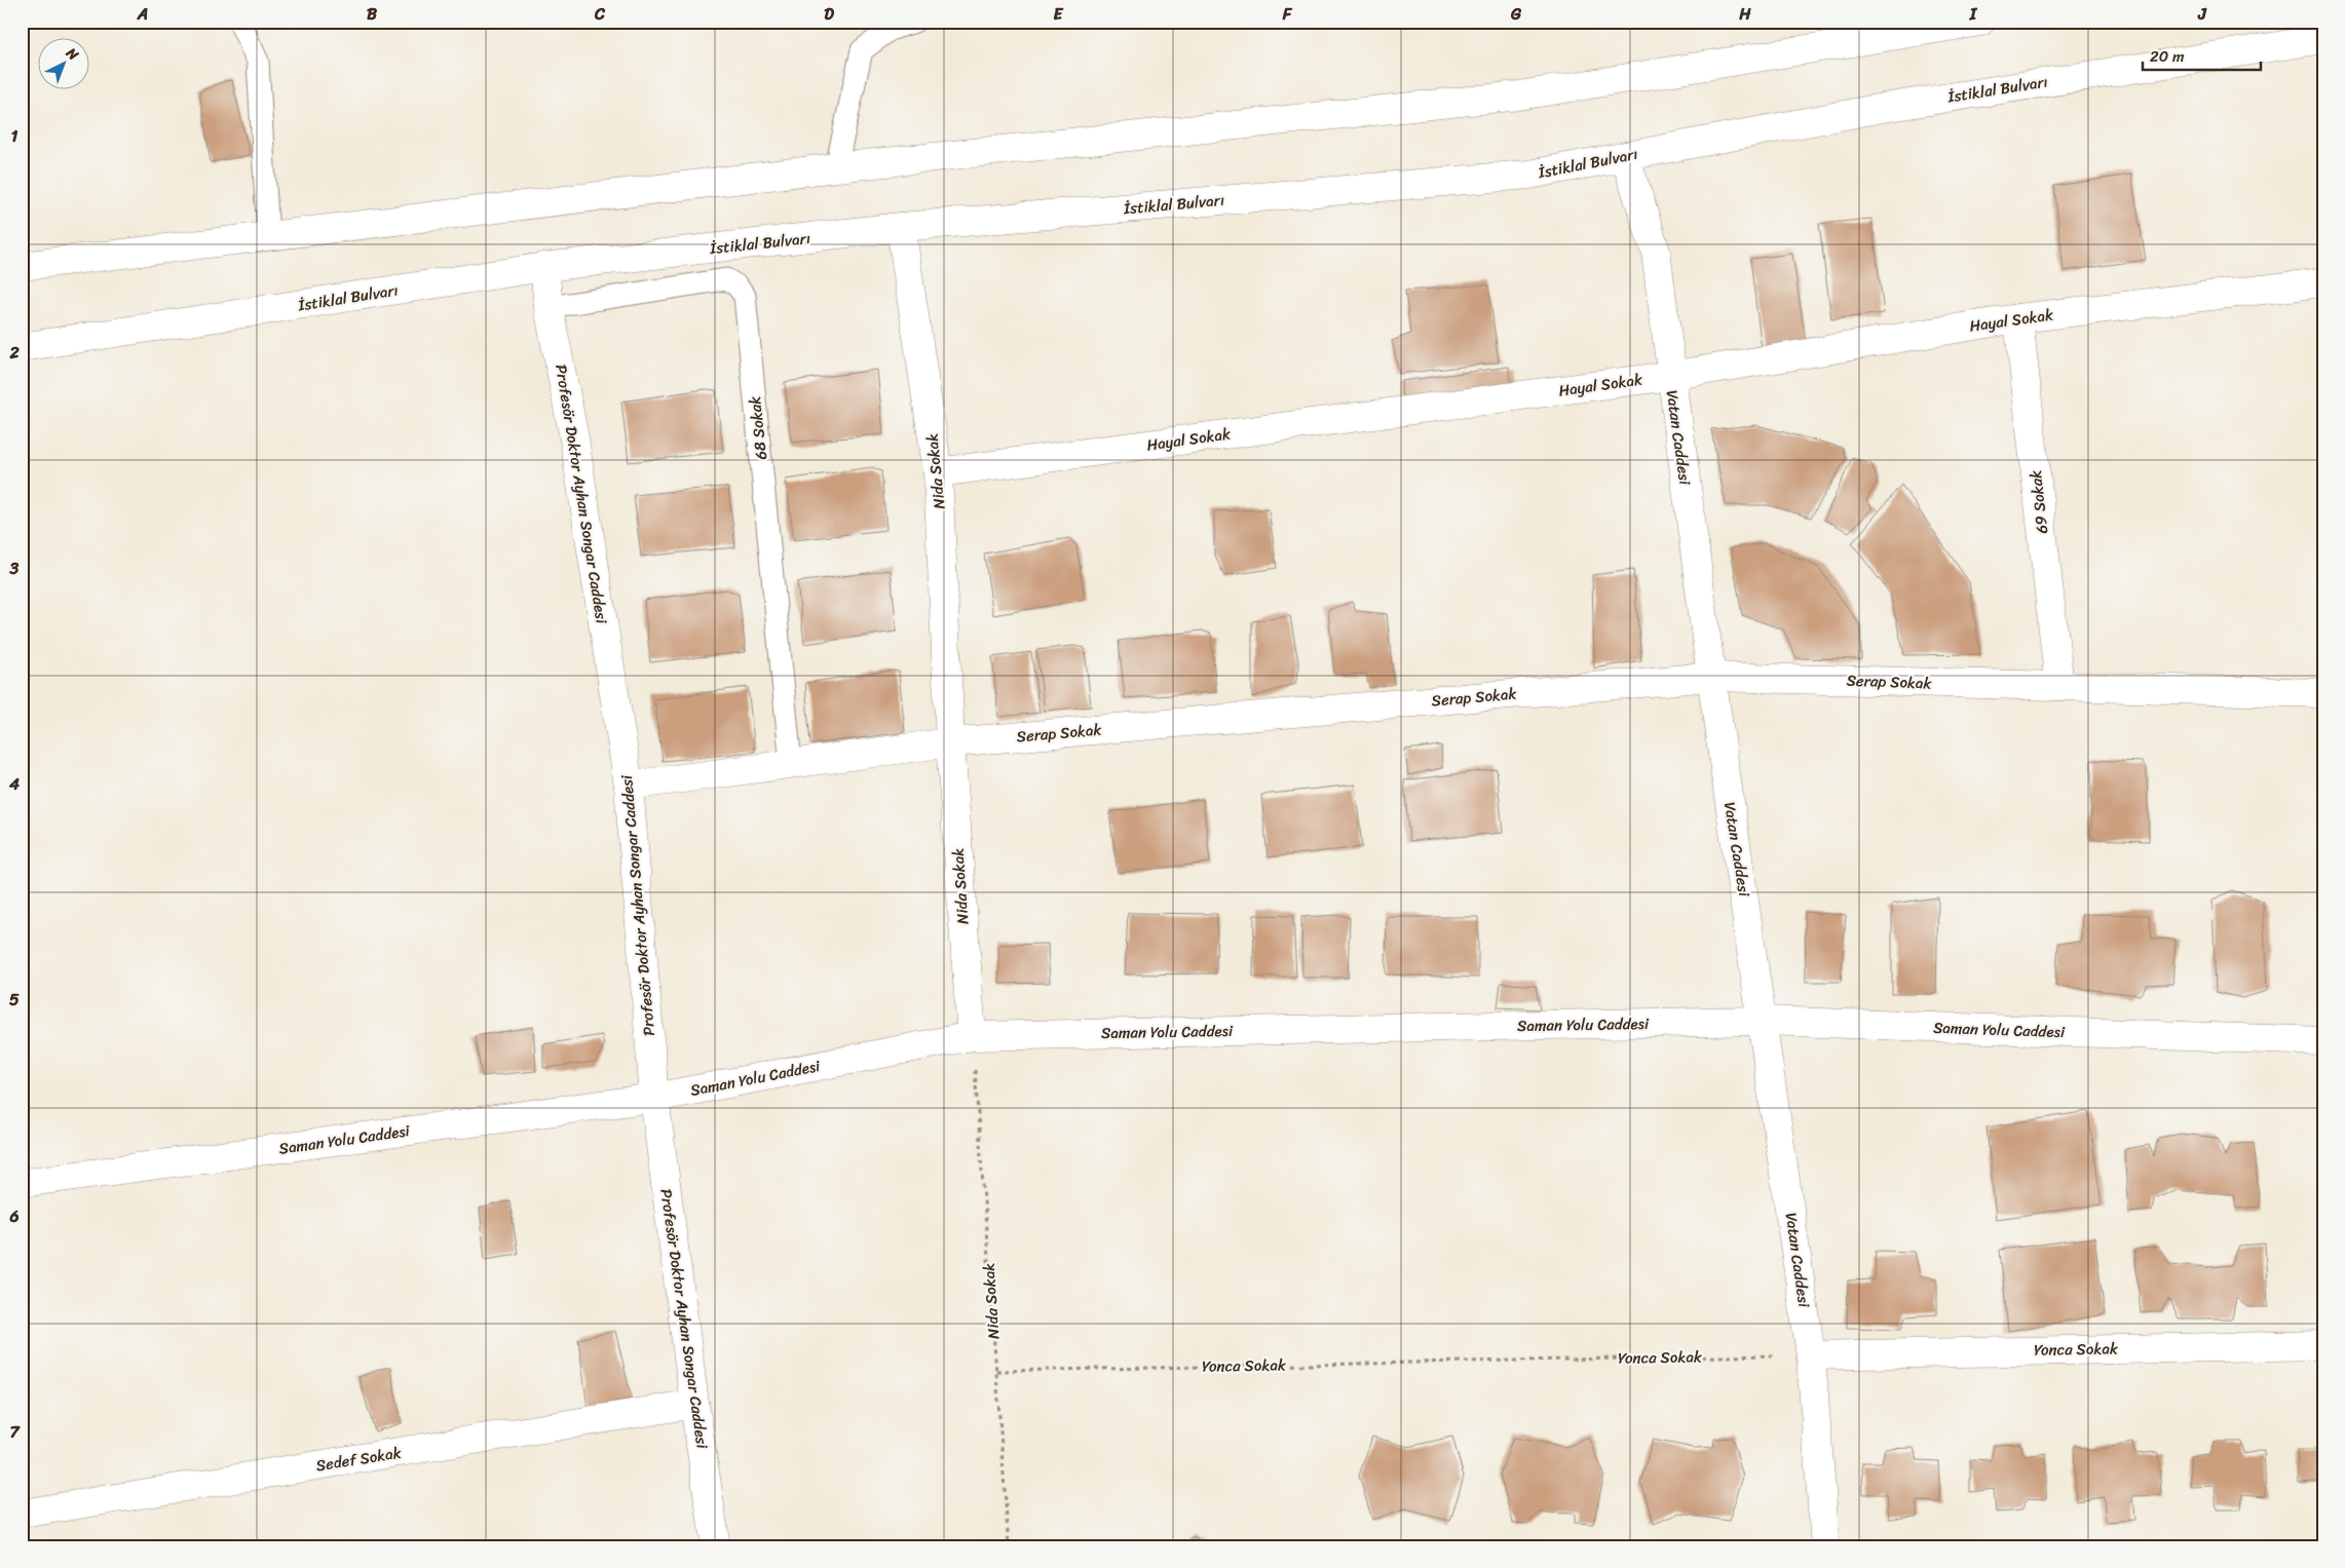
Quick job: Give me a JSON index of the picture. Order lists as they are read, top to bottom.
{
  "streets": {
    "street": [
      "İstiklal Bulvarı",
      "Hayal Sokak",
      "Vatan Caddesi",
      "Nida Sokak",
      "Profesör Doktor Ayhan Songar Caddesi",
      "69 Sokak",
      "Serap Sokak",
      "Saman Yolu Caddesi",
      "Yonca Sokak",
      "Sedef Sokak"
    ],
    "lane": ["68 Sokak"]
  },
  "crossings": [
    ["İstiklal Bulvarı", "Vatan Caddesi"],
    ["İstiklal Bulvarı", "Nida Sokak"],
    ["İstiklal Bulvarı", "Profesör Doktor Ayhan Songar Caddesi"],
    ["Hayal Sokak", "Vatan Caddesi"],
    ["Hayal Sokak", "Nida Sokak"],
    ["Hayal Sokak", "69 Sokak"],
    ["68 Sokak", "Profesör Doktor Ayhan Songar Caddesi"],
    ["68 Sokak", "Serap Sokak"],
    ["Vatan Caddesi", "Serap Sokak"],
    ["Vatan Caddesi", "Saman Yolu Caddesi"],
    ["Vatan Caddesi", "Yonca Sokak"],
    ["Nida Sokak", "Serap Sokak"],
    ["Nida Sokak", "Saman Yolu Caddesi"],
    ["Nida Sokak", "Yonca Sokak"],
    ["Profesör Doktor Ayhan Songar Caddesi", "Serap Sokak"],
    ["Profesör Doktor Ayhan Songar Caddesi", "Saman Yolu Caddesi"],
    ["Profesör Doktor Ayhan Songar Caddesi", "Sedef Sokak"],
    ["69 Sokak", "Serap Sokak"]
  ],
  "scale_bar": "20 m",
  "north": "top right",
  "grid": {
    "columns": [
      "A",
      "B",
      "C",
      "D",
      "E",
      "F",
      "G",
      "H",
      "I",
      "J"
    ],
    "rows": [
      "1",
      "2",
      "3",
      "4",
      "5",
      "6",
      "7"
    ]
  }
}
